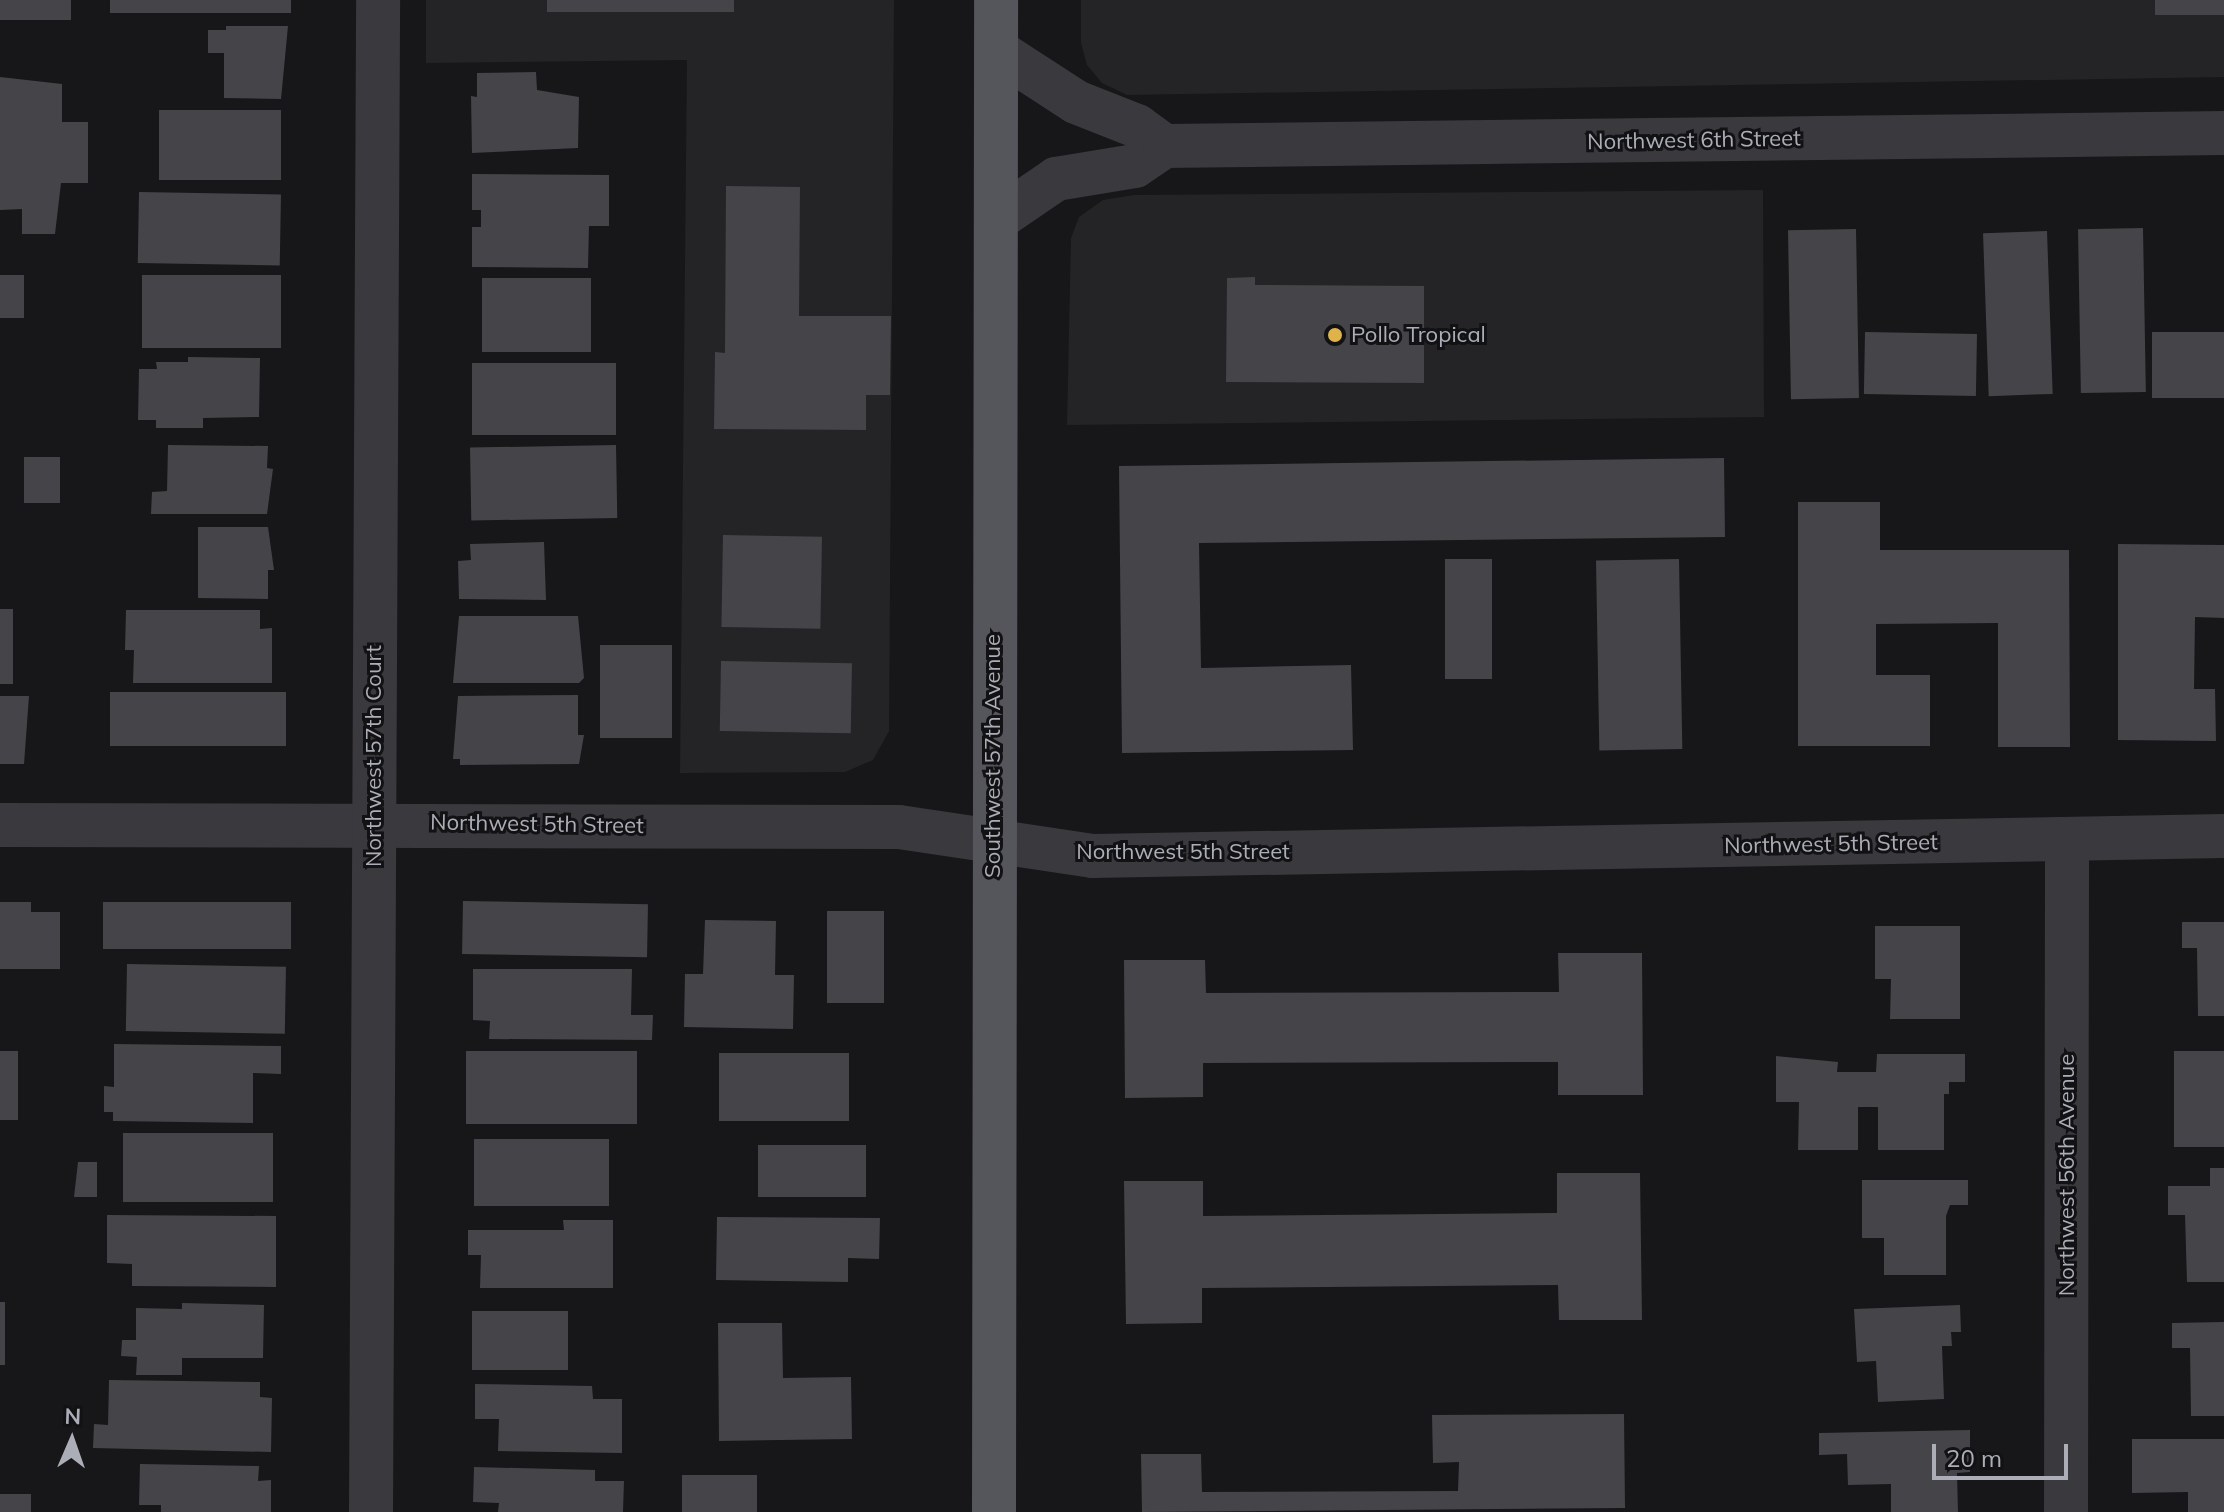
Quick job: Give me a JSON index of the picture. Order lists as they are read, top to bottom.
{
  "streets": {
    "main road": ["Southwest 57th Avenue"],
    "street": [
      "Northwest 6th Street",
      "Northwest 57th Court",
      "Northwest 5th Street",
      "Northwest 56th Avenue"
    ]
  },
  "crossings": [
    ["Northwest 57th Court", "Northwest 5th Street"],
    ["Southwest 57th Avenue", "Northwest 5th Street"],
    ["Northwest 5th Street", "Northwest 56th Avenue"]
  ],
  "places": ["Pollo Tropical"],
  "scale_bar": "20 m",
  "north": "top"
}
